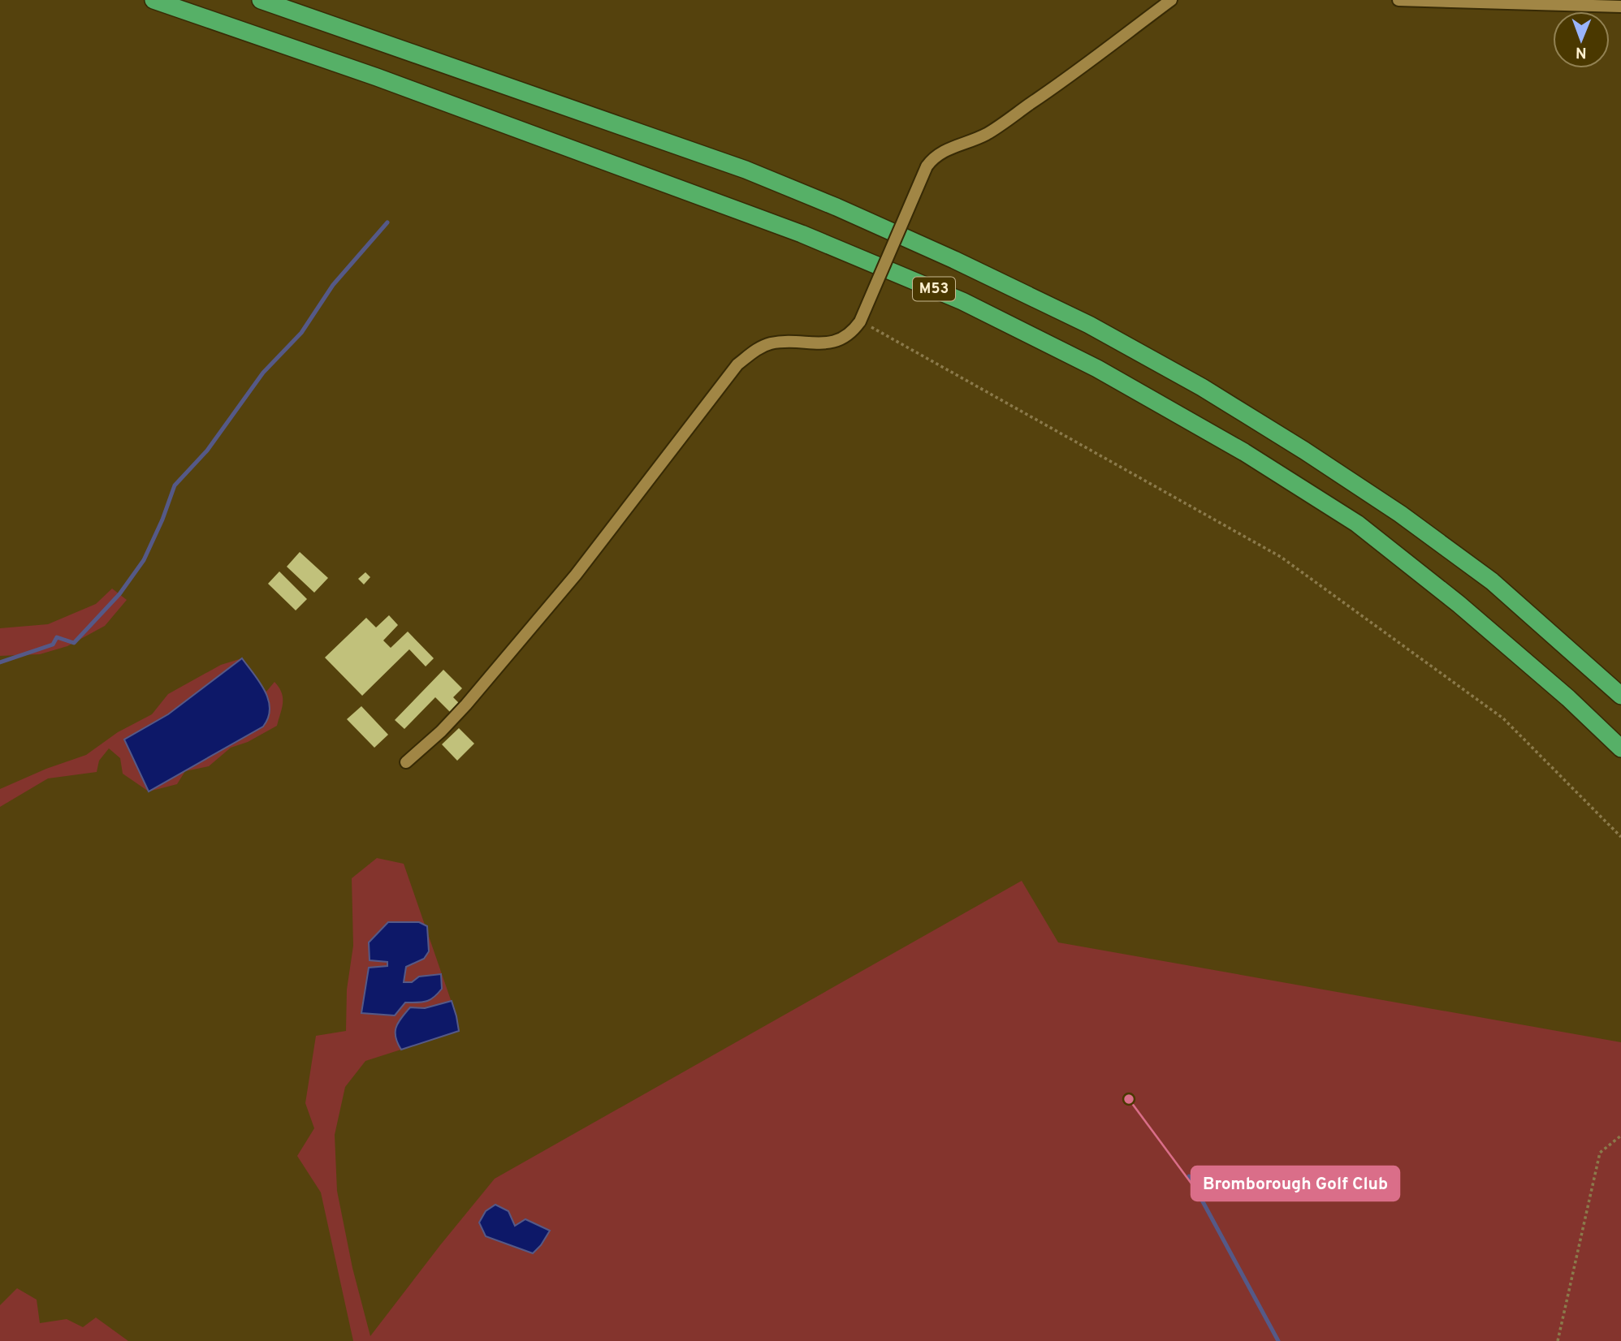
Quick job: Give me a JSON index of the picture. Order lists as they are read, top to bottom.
{
  "streets": {
    "highway": ["M53"]
  },
  "places": ["Bromborough Golf Club"],
  "north": "bottom"
}
